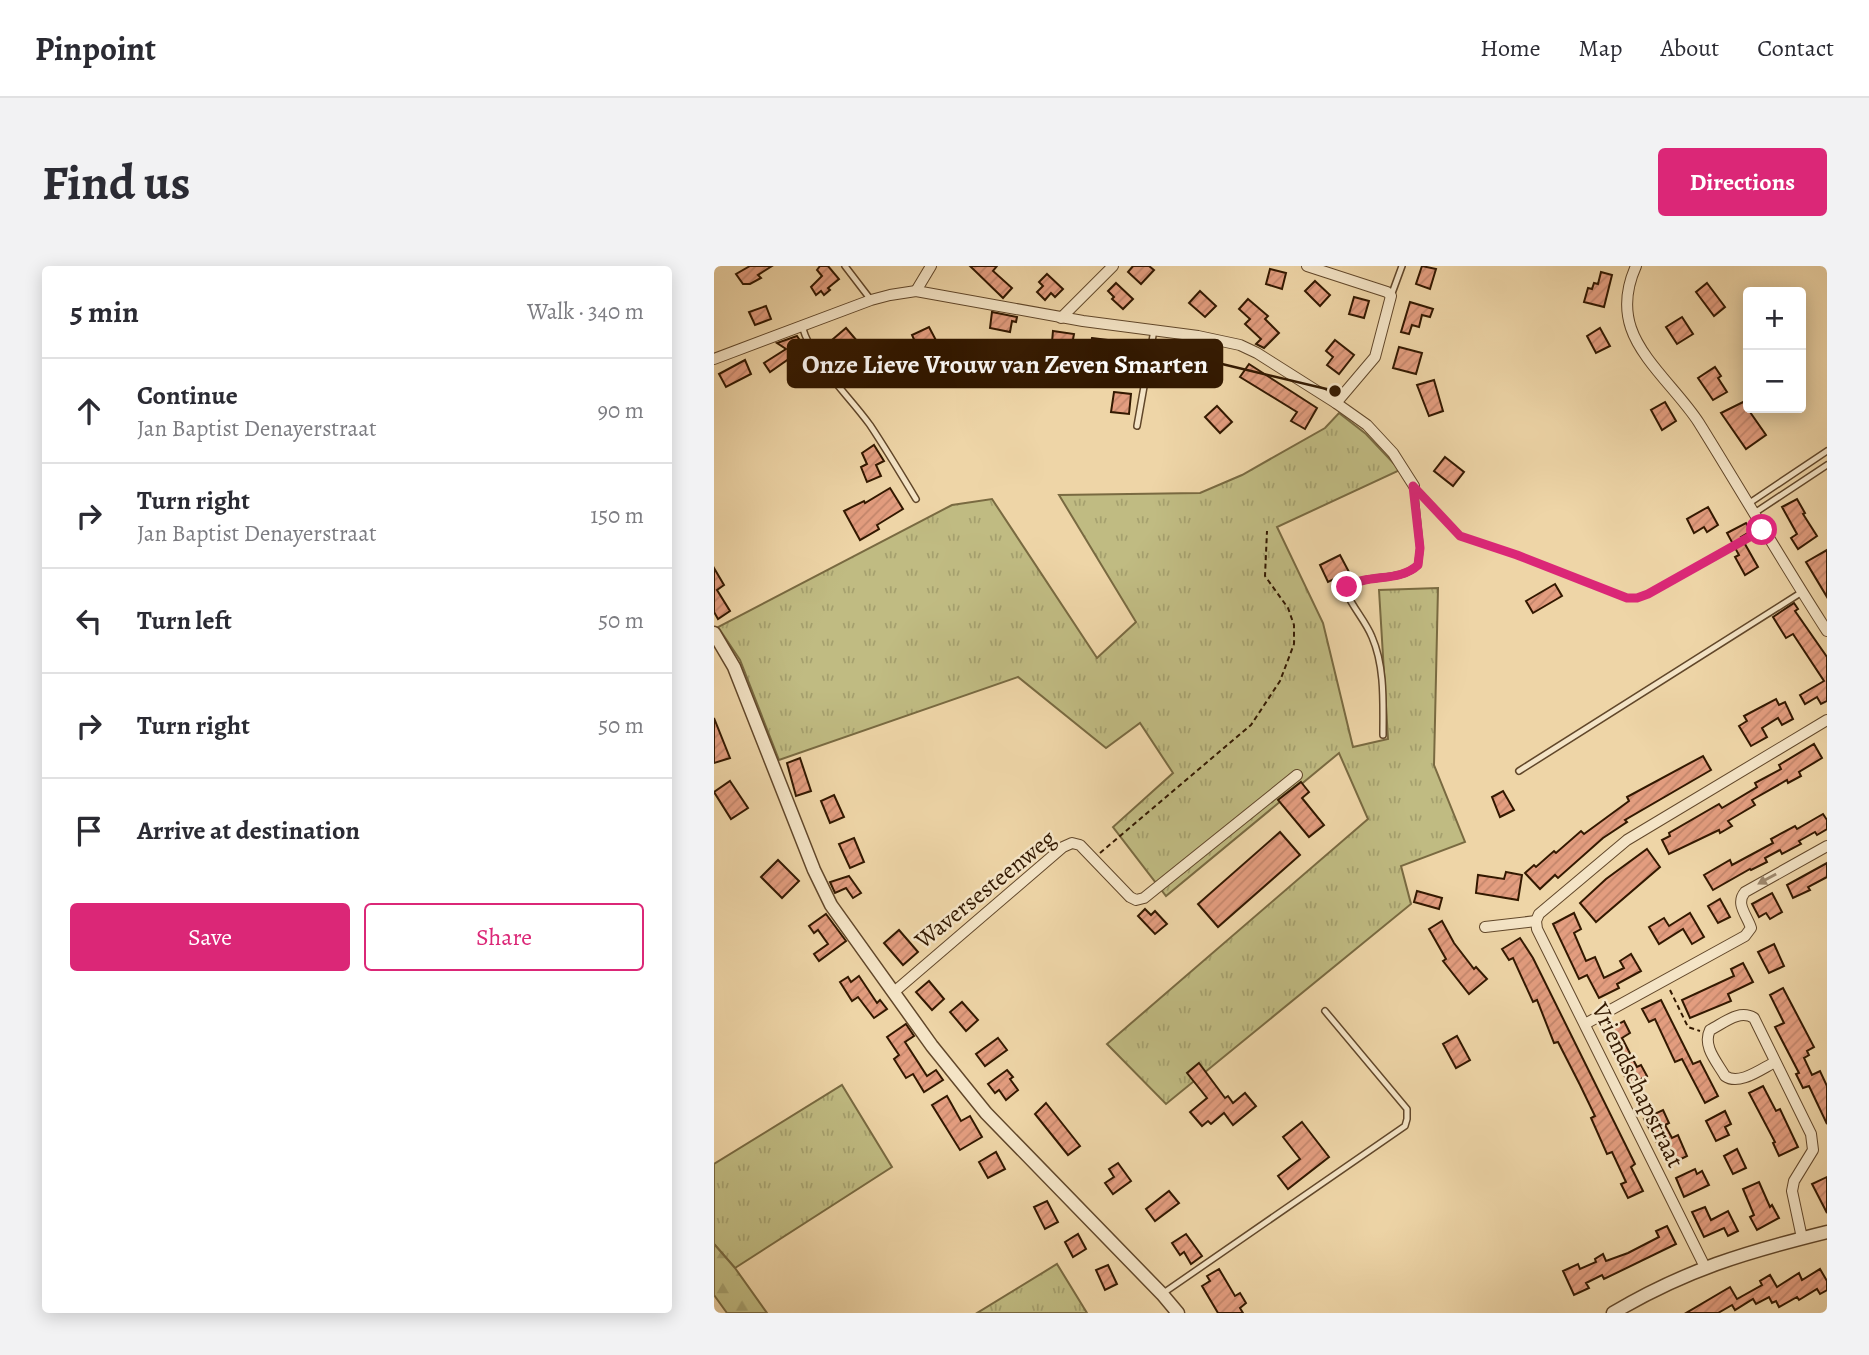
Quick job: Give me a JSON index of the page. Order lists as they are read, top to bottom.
{
  "streets": {
    "street": ["Waversesteenweg", "Vriendschapstraat"]
  },
  "places": ["Onze Lieve Vrouw van Zeven Smarten"],
  "page": {
    "header": "Pinpoint",
    "nav": [
      "Home",
      "Map",
      "About",
      "Contact"
    ],
    "buttons": [
      "Directions",
      ["Save", "Share"]
    ],
    "title": "Find us",
    "heading": ["5 min", "Walk · 340 m"],
    "map_buttons": ["+", "−"],
    "list": [
      ["Continue", "Jan Baptist Denayerstraat", "90 m"],
      ["Turn right", "Jan Baptist Denayerstraat", "150 m"],
      ["Turn left", "50 m"],
      ["Turn right", "50 m"],
      "Arrive at destination"
    ]
  }
}
